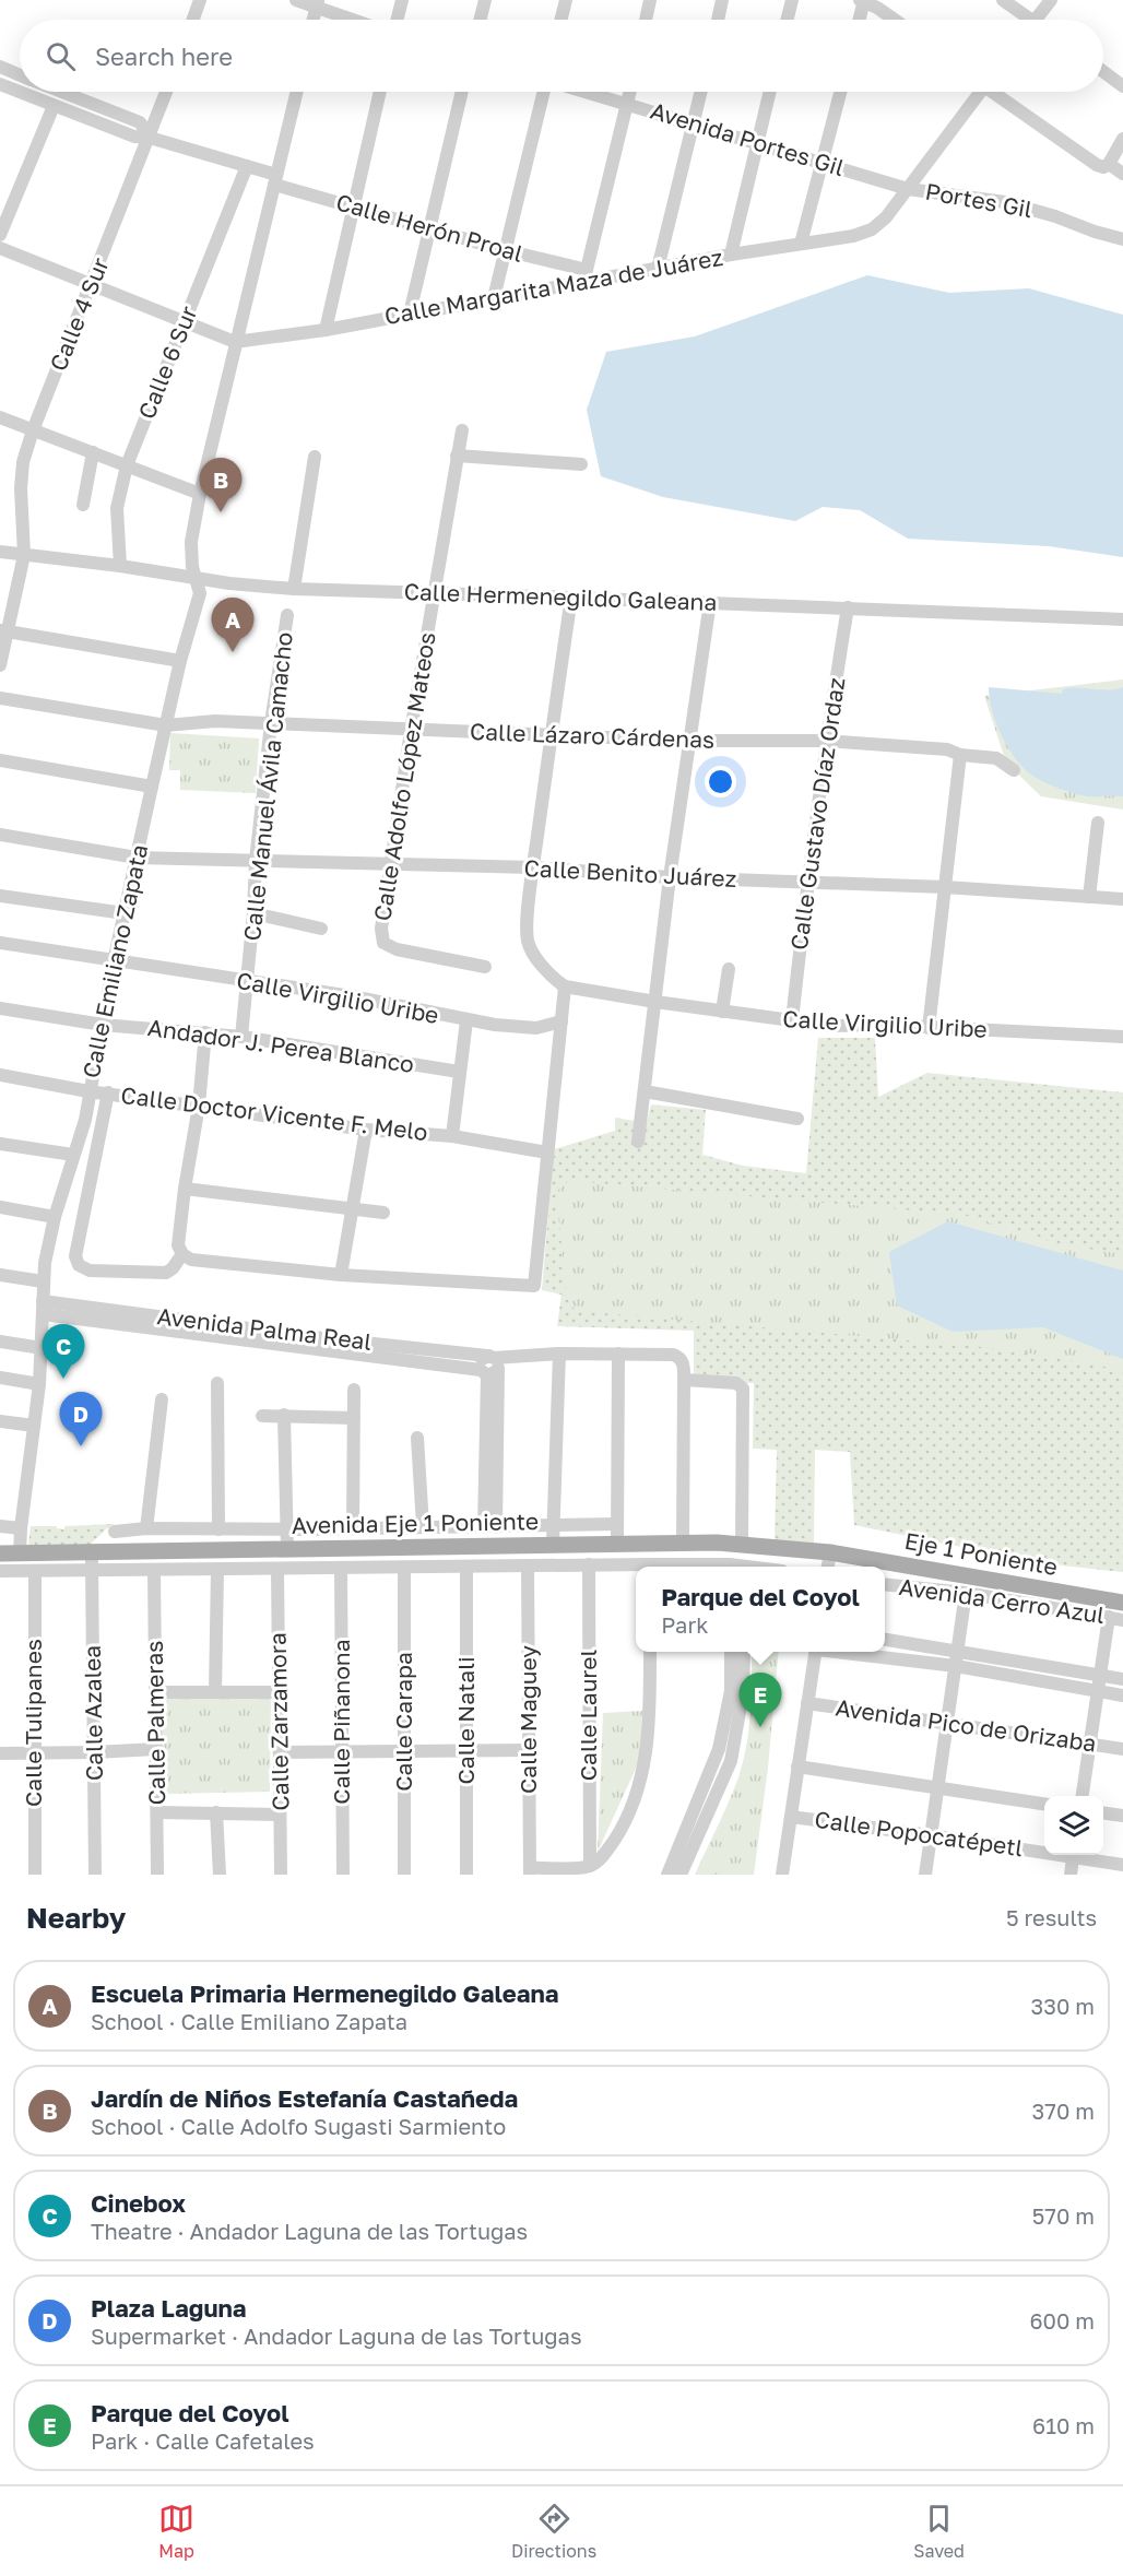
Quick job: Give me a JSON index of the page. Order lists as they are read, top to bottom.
{
  "streets": {
    "main road": ["Avenida Eje 1 Poniente", "Eje 1 Poniente"],
    "street": [
      "Avenida Portes Gil",
      "Portes Gil",
      "Calle Herón Proal",
      "Calle Margarita Maza de Juárez",
      "Calle 4 Sur",
      "Calle 6 Sur",
      "Calle Hermenegildo Galeana",
      "Calle Lázaro Cárdenas",
      "Calle Adolfo López Mateos",
      "Calle Manuel Ávila Camacho",
      "Calle Gustavo Díaz Ordaz",
      "Calle Benito Juárez",
      "Calle Emiliano Zapata",
      "Calle Virgilio Uribe",
      "Andador J. Perea Blanco",
      "Calle Doctor Vicente F. Melo",
      "Avenida Cerro Azul",
      "Calle Azalea",
      "Calle Laurel",
      "Calle Maguey",
      "Calle Natali",
      "Calle Zarzamora",
      "Calle Piñanona",
      "Calle Carapa",
      "Calle Tulipanes",
      "Calle Palmeras",
      "Avenida Pico de Orizaba",
      "Calle Popocatépetl"
    ]
  },
  "crossings": [
    ["Avenida Portes Gil", "Portes Gil"],
    ["Avenida Portes Gil", "Calle Margarita Maza de Juárez"],
    ["Portes Gil", "Calle Margarita Maza de Juárez"],
    ["Calle Herón Proal", "Calle Margarita Maza de Juárez"],
    ["Calle Herón Proal", "Calle 4 Sur"],
    ["Calle Herón Proal", "Calle 6 Sur"],
    ["Calle Herón Proal", "Calle Emiliano Zapata"],
    ["Calle Margarita Maza de Juárez", "Calle Emiliano Zapata"],
    ["Calle 4 Sur", "Calle Hermenegildo Galeana"],
    ["Calle 6 Sur", "Calle Hermenegildo Galeana"],
    ["Calle Hermenegildo Galeana", "Calle Adolfo López Mateos"],
    ["Calle Hermenegildo Galeana", "Calle Gustavo Díaz Ordaz"],
    ["Calle Hermenegildo Galeana", "Calle Emiliano Zapata"],
    ["Calle Lázaro Cárdenas", "Calle Adolfo López Mateos"],
    ["Calle Lázaro Cárdenas", "Calle Manuel Ávila Camacho"],
    ["Calle Lázaro Cárdenas", "Calle Gustavo Díaz Ordaz"],
    ["Calle Lázaro Cárdenas", "Calle Emiliano Zapata"],
    ["Calle Adolfo López Mateos", "Calle Benito Juárez"],
    ["Calle Manuel Ávila Camacho", "Calle Benito Juárez"],
    ["Calle Manuel Ávila Camacho", "Calle Virgilio Uribe"],
    ["Calle Manuel Ávila Camacho", "Andador J. Perea Blanco"],
    ["Calle Gustavo Díaz Ordaz", "Calle Benito Juárez"],
    ["Calle Gustavo Díaz Ordaz", "Calle Virgilio Uribe"],
    ["Calle Benito Juárez", "Calle Emiliano Zapata"],
    ["Calle Emiliano Zapata", "Calle Virgilio Uribe"],
    ["Calle Emiliano Zapata", "Andador J. Perea Blanco"],
    ["Calle Emiliano Zapata", "Calle Doctor Vicente F. Melo"],
    ["Calle Emiliano Zapata", "Avenida Eje 1 Poniente"],
    ["Avenida Eje 1 Poniente", "Eje 1 Poniente"],
    ["Avenida Eje 1 Poniente", "Calle Azalea"],
    ["Avenida Eje 1 Poniente", "Calle Laurel"],
    ["Avenida Eje 1 Poniente", "Calle Maguey"],
    ["Avenida Eje 1 Poniente", "Calle Natali"],
    ["Avenida Eje 1 Poniente", "Calle Zarzamora"],
    ["Avenida Eje 1 Poniente", "Calle Piñanona"],
    ["Avenida Eje 1 Poniente", "Calle Carapa"],
    ["Avenida Eje 1 Poniente", "Calle Tulipanes"],
    ["Avenida Eje 1 Poniente", "Calle Palmeras"]
  ],
  "page": {
    "search": "Search here",
    "pins": [
      "B",
      "A",
      "C",
      "D",
      "E"
    ],
    "popup": ["Parque del Coyol", "Park"],
    "heading": ["Nearby", "5 results"],
    "list": [
      {
        "mark": "A",
        "name": "Escuela Primaria Hermenegildo Galeana",
        "note": "School · Calle Emiliano Zapata",
        "value": "330 m"
      },
      {
        "mark": "B",
        "name": "Jardín de Niños Estefanía Castañeda",
        "note": "School · Calle Adolfo Sugasti Sarmiento",
        "value": "370 m"
      },
      {
        "mark": "C",
        "name": "Cinebox",
        "note": "Theatre · Andador Laguna de las Tortugas",
        "value": "570 m"
      },
      {
        "mark": "D",
        "name": "Plaza Laguna",
        "note": "Supermarket · Andador Laguna de las Tortugas",
        "value": "600 m"
      },
      {
        "mark": "E",
        "name": "Parque del Coyol",
        "note": "Park · Calle Cafetales",
        "value": "610 m"
      }
    ],
    "nav": ["Map", "Directions", "Saved"]
  }
}
